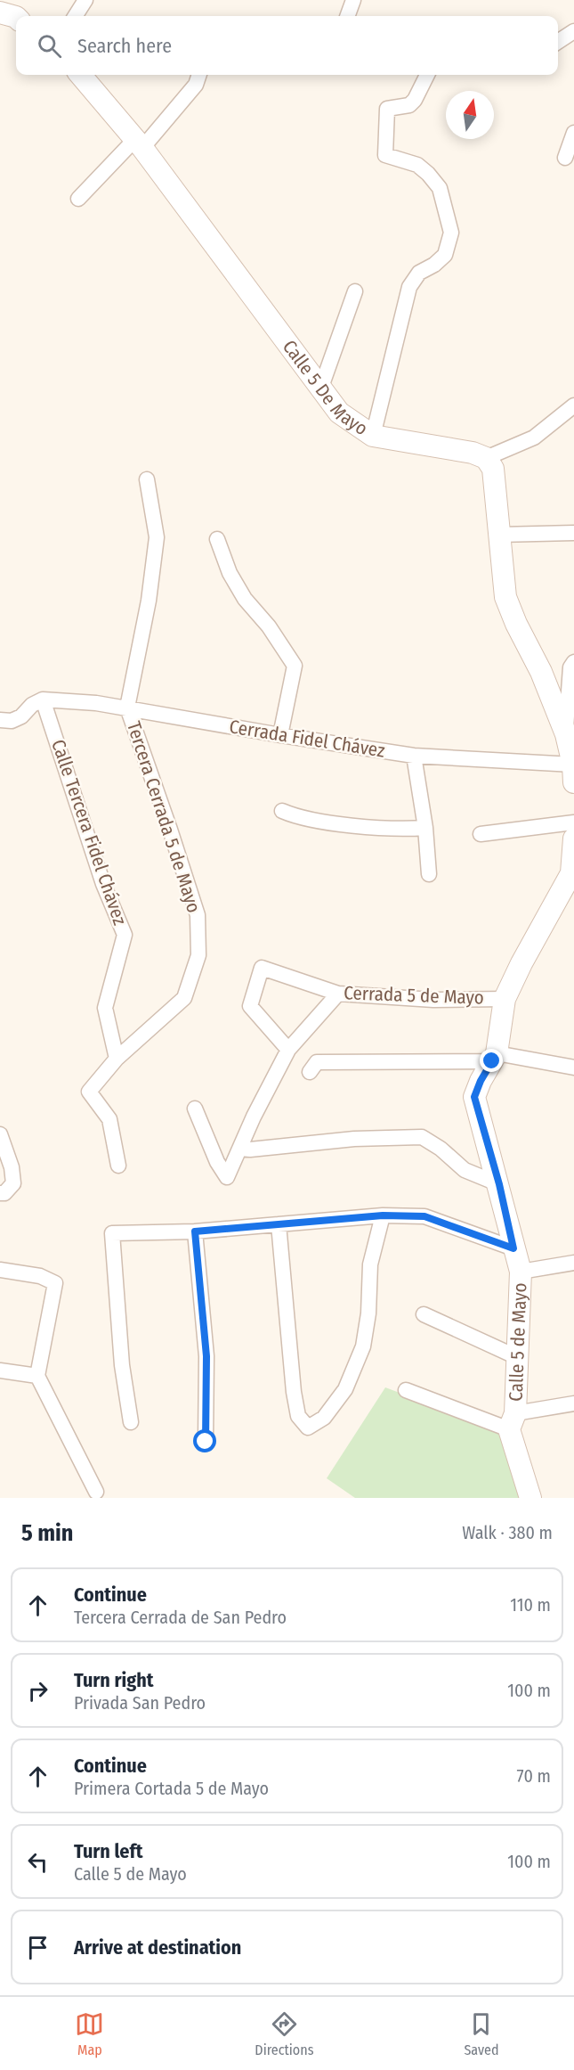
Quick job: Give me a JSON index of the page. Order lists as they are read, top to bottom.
{
  "streets": {
    "street": [
      "Calle 5 De Mayo",
      "Cerrada Fidel Chávez",
      "Tercera Cerrada 5 de Mayo",
      "Calle Tercera Fidel Chávez",
      "Cerrada 5 de Mayo",
      "Calle 5 de Mayo"
    ]
  },
  "crossings": [
    ["Cerrada Fidel Chávez", "Tercera Cerrada 5 de Mayo"],
    ["Cerrada Fidel Chávez", "Calle Tercera Fidel Chávez"],
    ["Tercera Cerrada 5 de Mayo", "Calle Tercera Fidel Chávez"],
    ["Cerrada 5 de Mayo", "Calle 5 de Mayo"]
  ],
  "north": "top",
  "page": {
    "search": "Search here",
    "heading": ["5 min", "Walk · 380 m"],
    "list": [
      ["Continue", "Tercera Cerrada de San Pedro", "110 m"],
      ["Turn right", "Privada San Pedro", "100 m"],
      ["Continue", "Primera Cortada 5 de Mayo", "70 m"],
      ["Turn left", "Calle 5 de Mayo", "100 m"],
      "Arrive at destination"
    ],
    "nav": ["Map", "Directions", "Saved"]
  }
}
